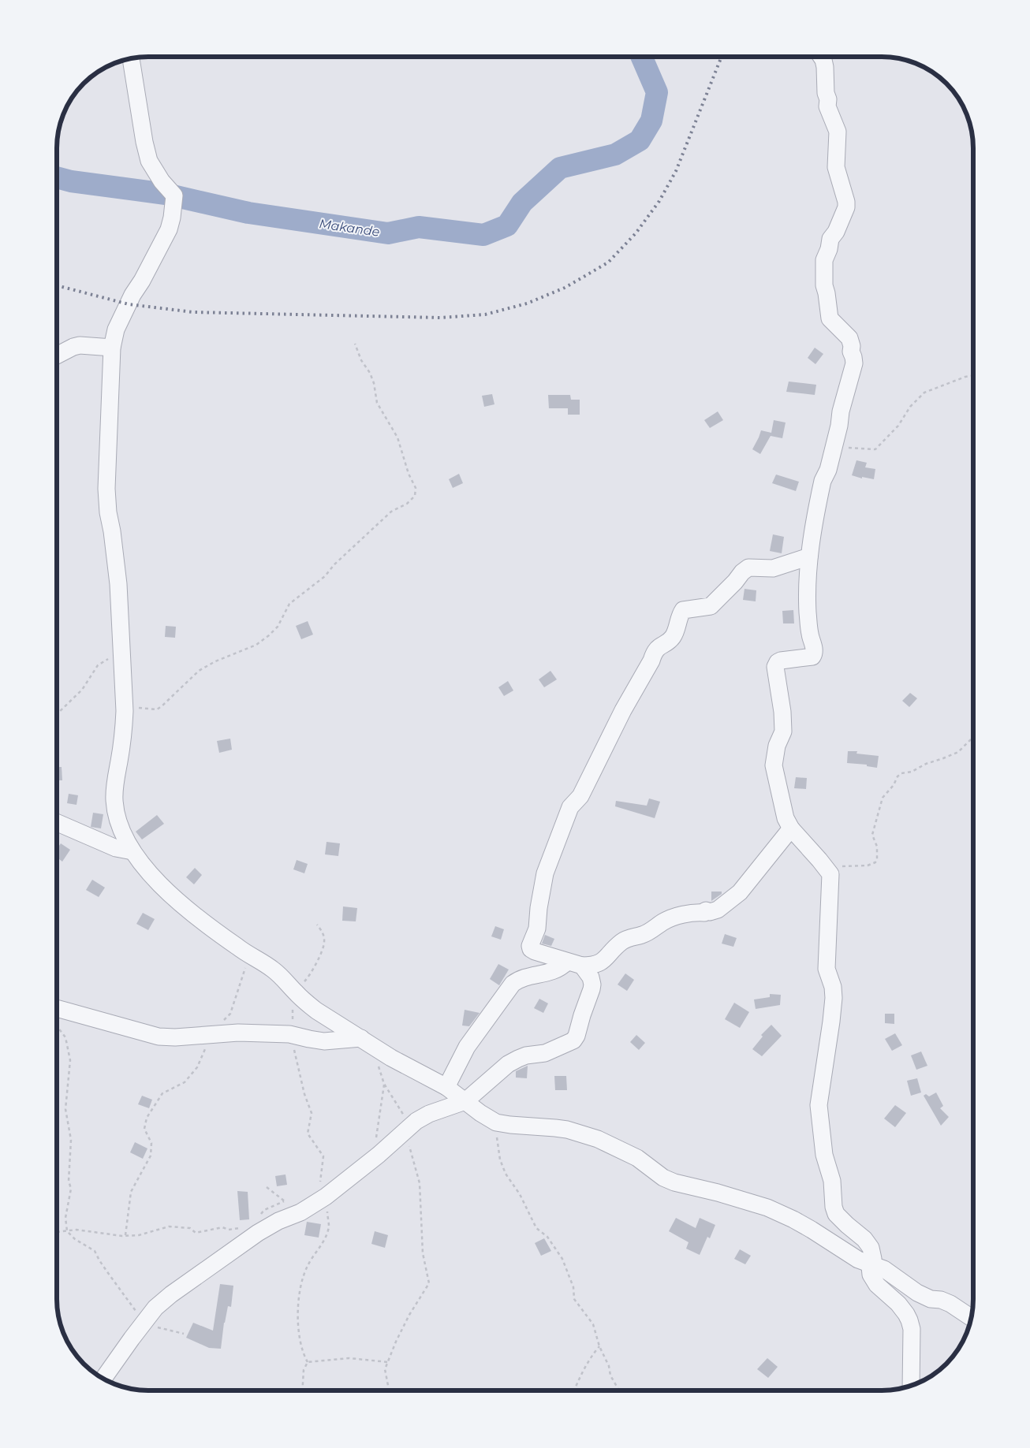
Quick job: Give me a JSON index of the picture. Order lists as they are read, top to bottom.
{
  "water": ["Makande"]
}
